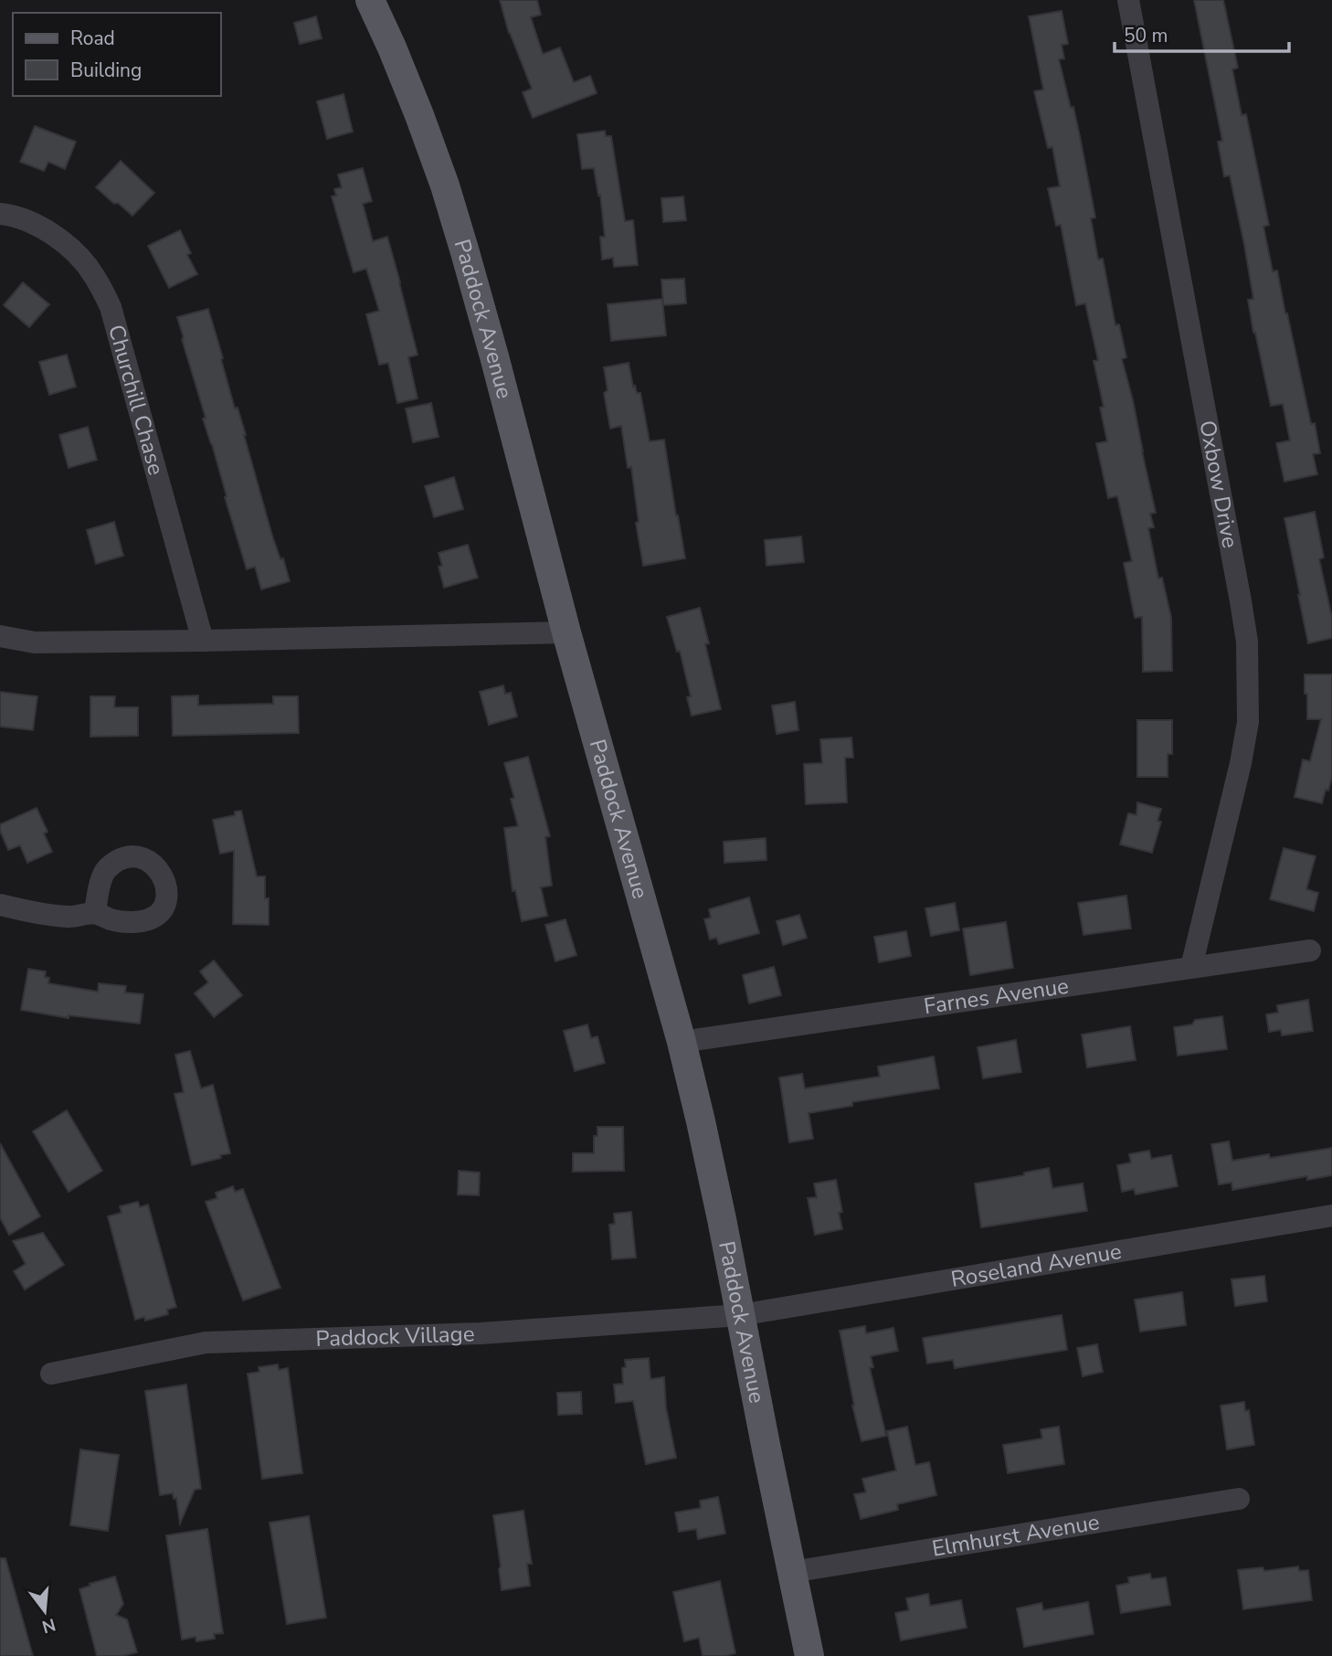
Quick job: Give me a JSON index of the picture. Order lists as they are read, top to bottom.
{
  "streets": {
    "main road": ["Paddock Avenue"],
    "street": [
      "Churchill Chase",
      "Oxbow Drive",
      "Farnes Avenue",
      "Roseland Avenue",
      "Paddock Village",
      "Elmhurst Avenue"
    ]
  },
  "crossings": [
    ["Paddock Avenue", "Farnes Avenue"],
    ["Paddock Avenue", "Roseland Avenue"],
    ["Paddock Avenue", "Paddock Village"],
    ["Paddock Avenue", "Elmhurst Avenue"],
    ["Oxbow Drive", "Farnes Avenue"],
    ["Roseland Avenue", "Paddock Village"]
  ],
  "legend": ["Road", "Building"],
  "scale_bar": "50 m",
  "north": "bottom"
}
